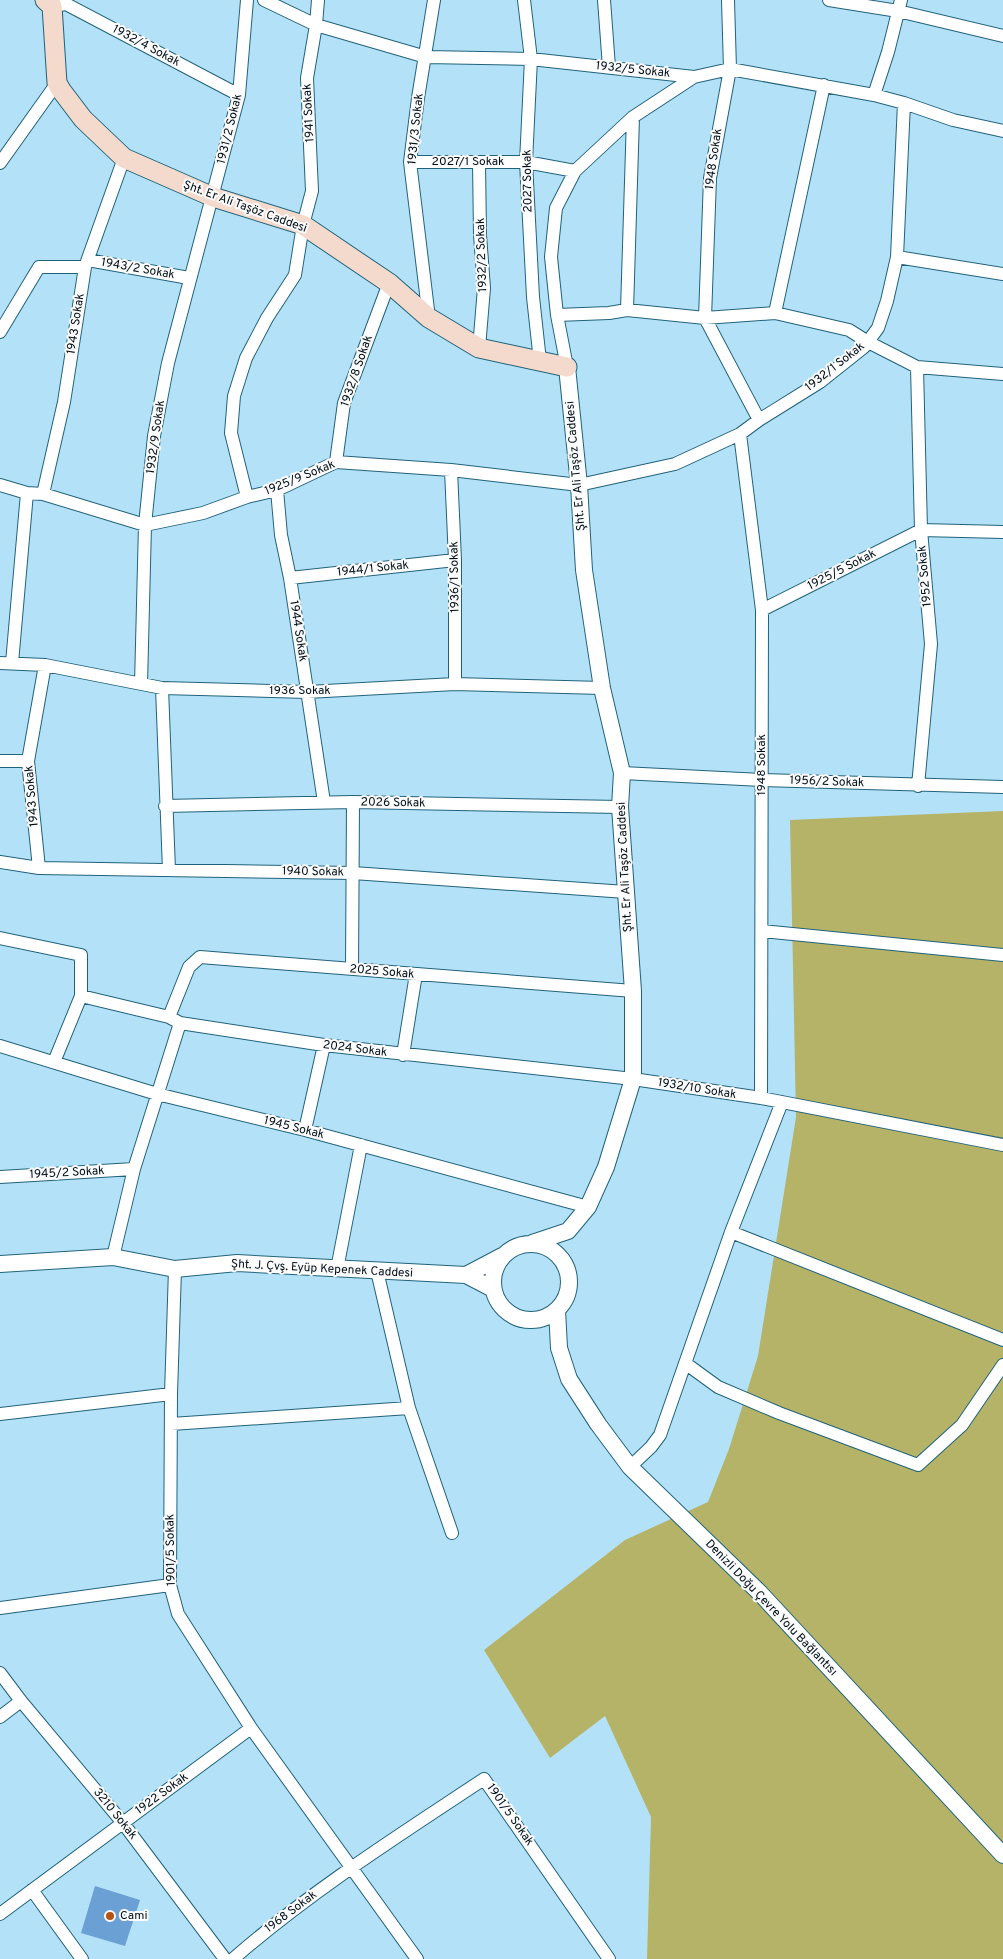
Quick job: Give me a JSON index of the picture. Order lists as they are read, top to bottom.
{
  "streets": {
    "main road": ["Şht. Er Ali Taşöz Caddesi"],
    "street": [
      "1932/4 Sokak",
      "1932/5 Sokak",
      "1941 Sokak",
      "1931/2 Sokak",
      "1931/3 Sokak",
      "1948 Sokak",
      "2027/1 Sokak",
      "2027 Sokak",
      "1932/2 Sokak",
      "1943/2 Sokak",
      "1943 Sokak",
      "1932/1 Sokak",
      "1932/8 Sokak",
      "1932/9 Sokak",
      "1925/9 Sokak",
      "1944/1 Sokak",
      "1925/5 Sokak",
      "1952 Sokak",
      "1936/1 Sokak",
      "1944 Sokak",
      "1936 Sokak",
      "1956/2 Sokak",
      "2026 Sokak",
      "1940 Sokak",
      "2025 Sokak",
      "2024 Sokak",
      "1932/10 Sokak",
      "1945 Sokak",
      "1945/2 Sokak",
      "Şht. J. Çvş. Eyüp Kepenek Caddesi",
      "1901/5 Sokak",
      "Denizli Doğu Çevre Yolu Bağlantısı",
      "1922 Sokak",
      "3210 Sokak",
      "1968 Sokak"
    ]
  },
  "crossings": [
    ["1932/4 Sokak", "1931/2 Sokak"],
    ["1932/5 Sokak", "1941 Sokak"],
    ["1932/5 Sokak", "1931/3 Sokak"],
    ["1932/5 Sokak", "1948 Sokak"],
    ["1932/5 Sokak", "2027 Sokak"],
    ["1932/5 Sokak", "1932/1 Sokak"],
    ["1941 Sokak", "Şht. Er Ali Taşöz Caddesi"],
    ["1931/2 Sokak", "Şht. Er Ali Taşöz Caddesi"],
    ["1931/2 Sokak", "1932/9 Sokak"],
    ["1931/3 Sokak", "2027/1 Sokak"],
    ["1931/3 Sokak", "Şht. Er Ali Taşöz Caddesi"],
    ["1948 Sokak", "1932/1 Sokak"],
    ["1948 Sokak", "1925/5 Sokak"],
    ["1948 Sokak", "1956/2 Sokak"],
    ["1948 Sokak", "1932/10 Sokak"],
    ["2027/1 Sokak", "2027 Sokak"],
    ["2027/1 Sokak", "1932/2 Sokak"],
    ["2027 Sokak", "Şht. Er Ali Taşöz Caddesi"],
    ["Şht. Er Ali Taşöz Caddesi", "1932/2 Sokak"],
    ["Şht. Er Ali Taşöz Caddesi", "1943 Sokak"],
    ["Şht. Er Ali Taşöz Caddesi", "1932/1 Sokak"],
    ["Şht. Er Ali Taşöz Caddesi", "1932/8 Sokak"],
    ["Şht. Er Ali Taşöz Caddesi", "1932/9 Sokak"],
    ["Şht. Er Ali Taşöz Caddesi", "1925/9 Sokak"],
    ["Şht. Er Ali Taşöz Caddesi", "1936 Sokak"],
    ["Şht. Er Ali Taşöz Caddesi", "1956/2 Sokak"],
    ["Şht. Er Ali Taşöz Caddesi", "2026 Sokak"],
    ["Şht. Er Ali Taşöz Caddesi", "1940 Sokak"],
    ["Şht. Er Ali Taşöz Caddesi", "2025 Sokak"],
    ["Şht. Er Ali Taşöz Caddesi", "2024 Sokak"],
    ["Şht. Er Ali Taşöz Caddesi", "1932/10 Sokak"],
    ["Şht. Er Ali Taşöz Caddesi", "1945 Sokak"],
    ["1943/2 Sokak", "1943 Sokak"],
    ["1943/2 Sokak", "1932/9 Sokak"],
    ["1943 Sokak", "1925/9 Sokak"],
    ["1943 Sokak", "1936 Sokak"],
    ["1943 Sokak", "1940 Sokak"],
    ["1932/1 Sokak", "1925/9 Sokak"],
    ["1932/8 Sokak", "1925/9 Sokak"],
    ["1932/9 Sokak", "1925/9 Sokak"],
    ["1932/9 Sokak", "1936 Sokak"],
    ["1925/9 Sokak", "1936/1 Sokak"],
    ["1925/9 Sokak", "1944 Sokak"],
    ["1944/1 Sokak", "1936/1 Sokak"],
    ["1944/1 Sokak", "1944 Sokak"],
    ["1925/5 Sokak", "1952 Sokak"],
    ["1952 Sokak", "1956/2 Sokak"],
    ["1936/1 Sokak", "1936 Sokak"],
    ["1944 Sokak", "1936 Sokak"],
    ["1944 Sokak", "2026 Sokak"],
    ["2025 Sokak", "2024 Sokak"],
    ["2025 Sokak", "1945 Sokak"],
    ["2025 Sokak", "1945/2 Sokak"],
    ["2025 Sokak", "Şht. J. Çvş. Eyüp Kepenek Caddesi"],
    ["2024 Sokak", "1932/10 Sokak"],
    ["Şht. J. Çvş. Eyüp Kepenek Caddesi", "1901/5 Sokak"],
    ["1901/5 Sokak", "1922 Sokak"],
    ["1901/5 Sokak", "1968 Sokak"],
    ["1922 Sokak", "3210 Sokak"]
  ],
  "places": ["Cami"]
}
